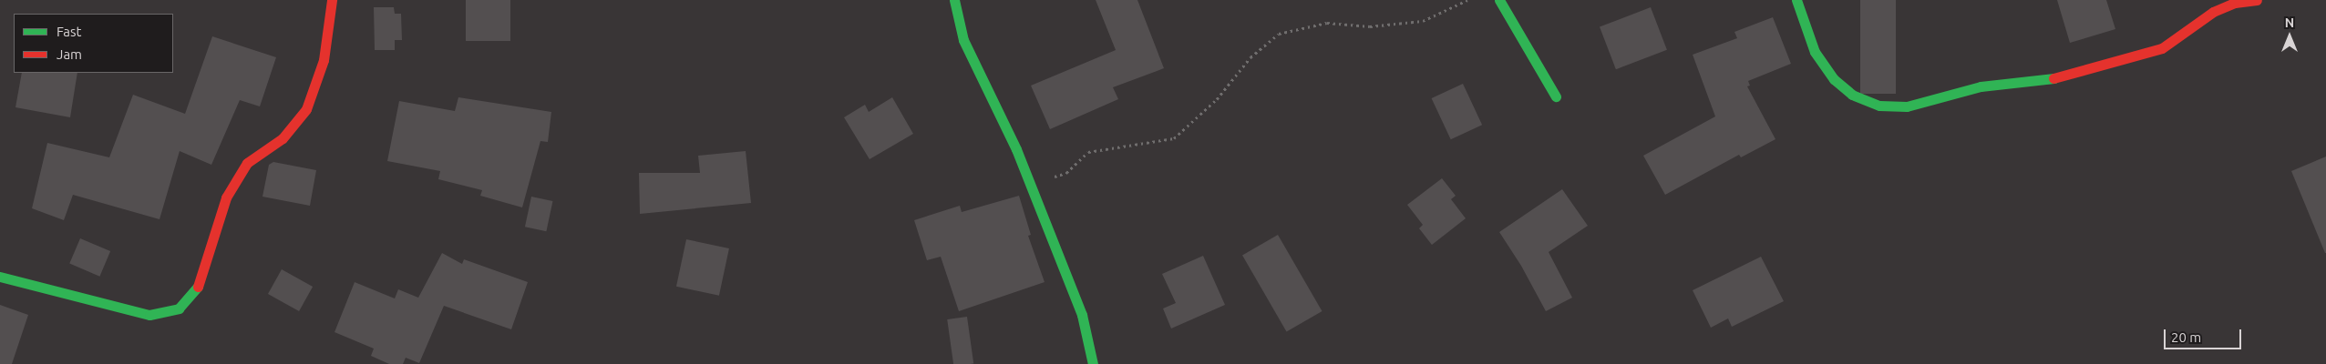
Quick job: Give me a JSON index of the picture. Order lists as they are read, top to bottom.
{
  "legend": ["Fast", "Jam"],
  "scale_bar": "20 m",
  "north": "top"
}
